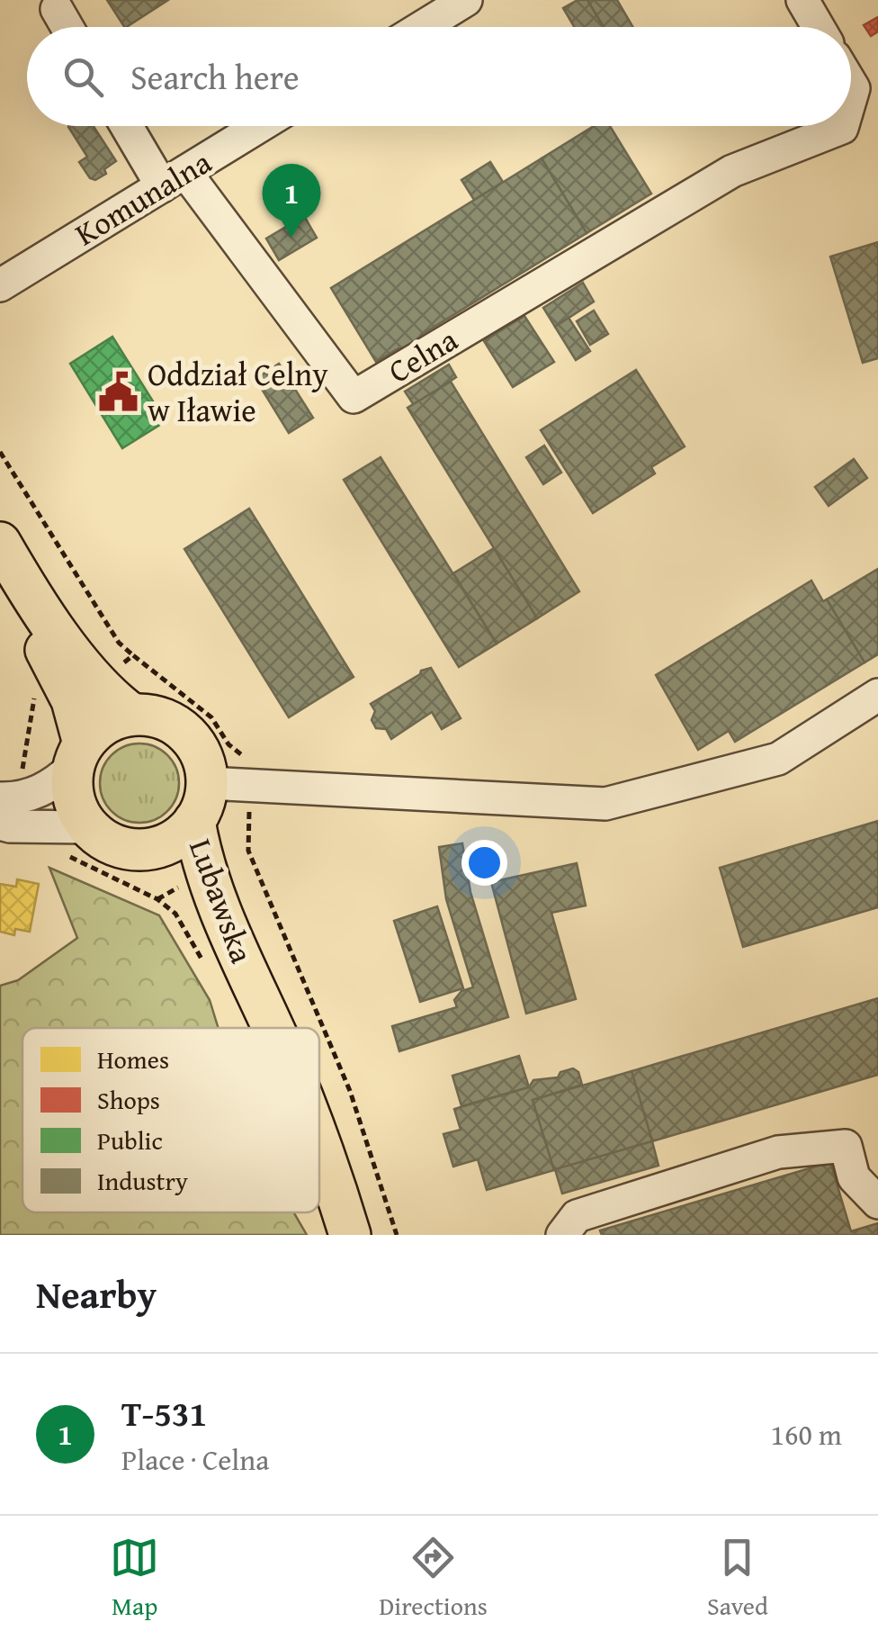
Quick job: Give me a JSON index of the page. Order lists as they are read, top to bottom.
{
  "streets": {
    "main road": ["Lubawska"],
    "street": ["Komunalna", "Celna"]
  },
  "crossings": [
    ["Komunalna", "Celna"]
  ],
  "places": {
    "public building": ["Oddział Celny w Iławie"]
  },
  "legend": [
    "Homes",
    "Shops",
    "Public",
    "Industry"
  ],
  "page": {
    "search": "Search here",
    "pins": "1",
    "heading": "Nearby",
    "list": [
      {
        "mark": "1",
        "name": "T-531",
        "note": "Place · Celna",
        "value": "160 m"
      }
    ],
    "nav": ["Map", "Directions", "Saved"]
  }
}
